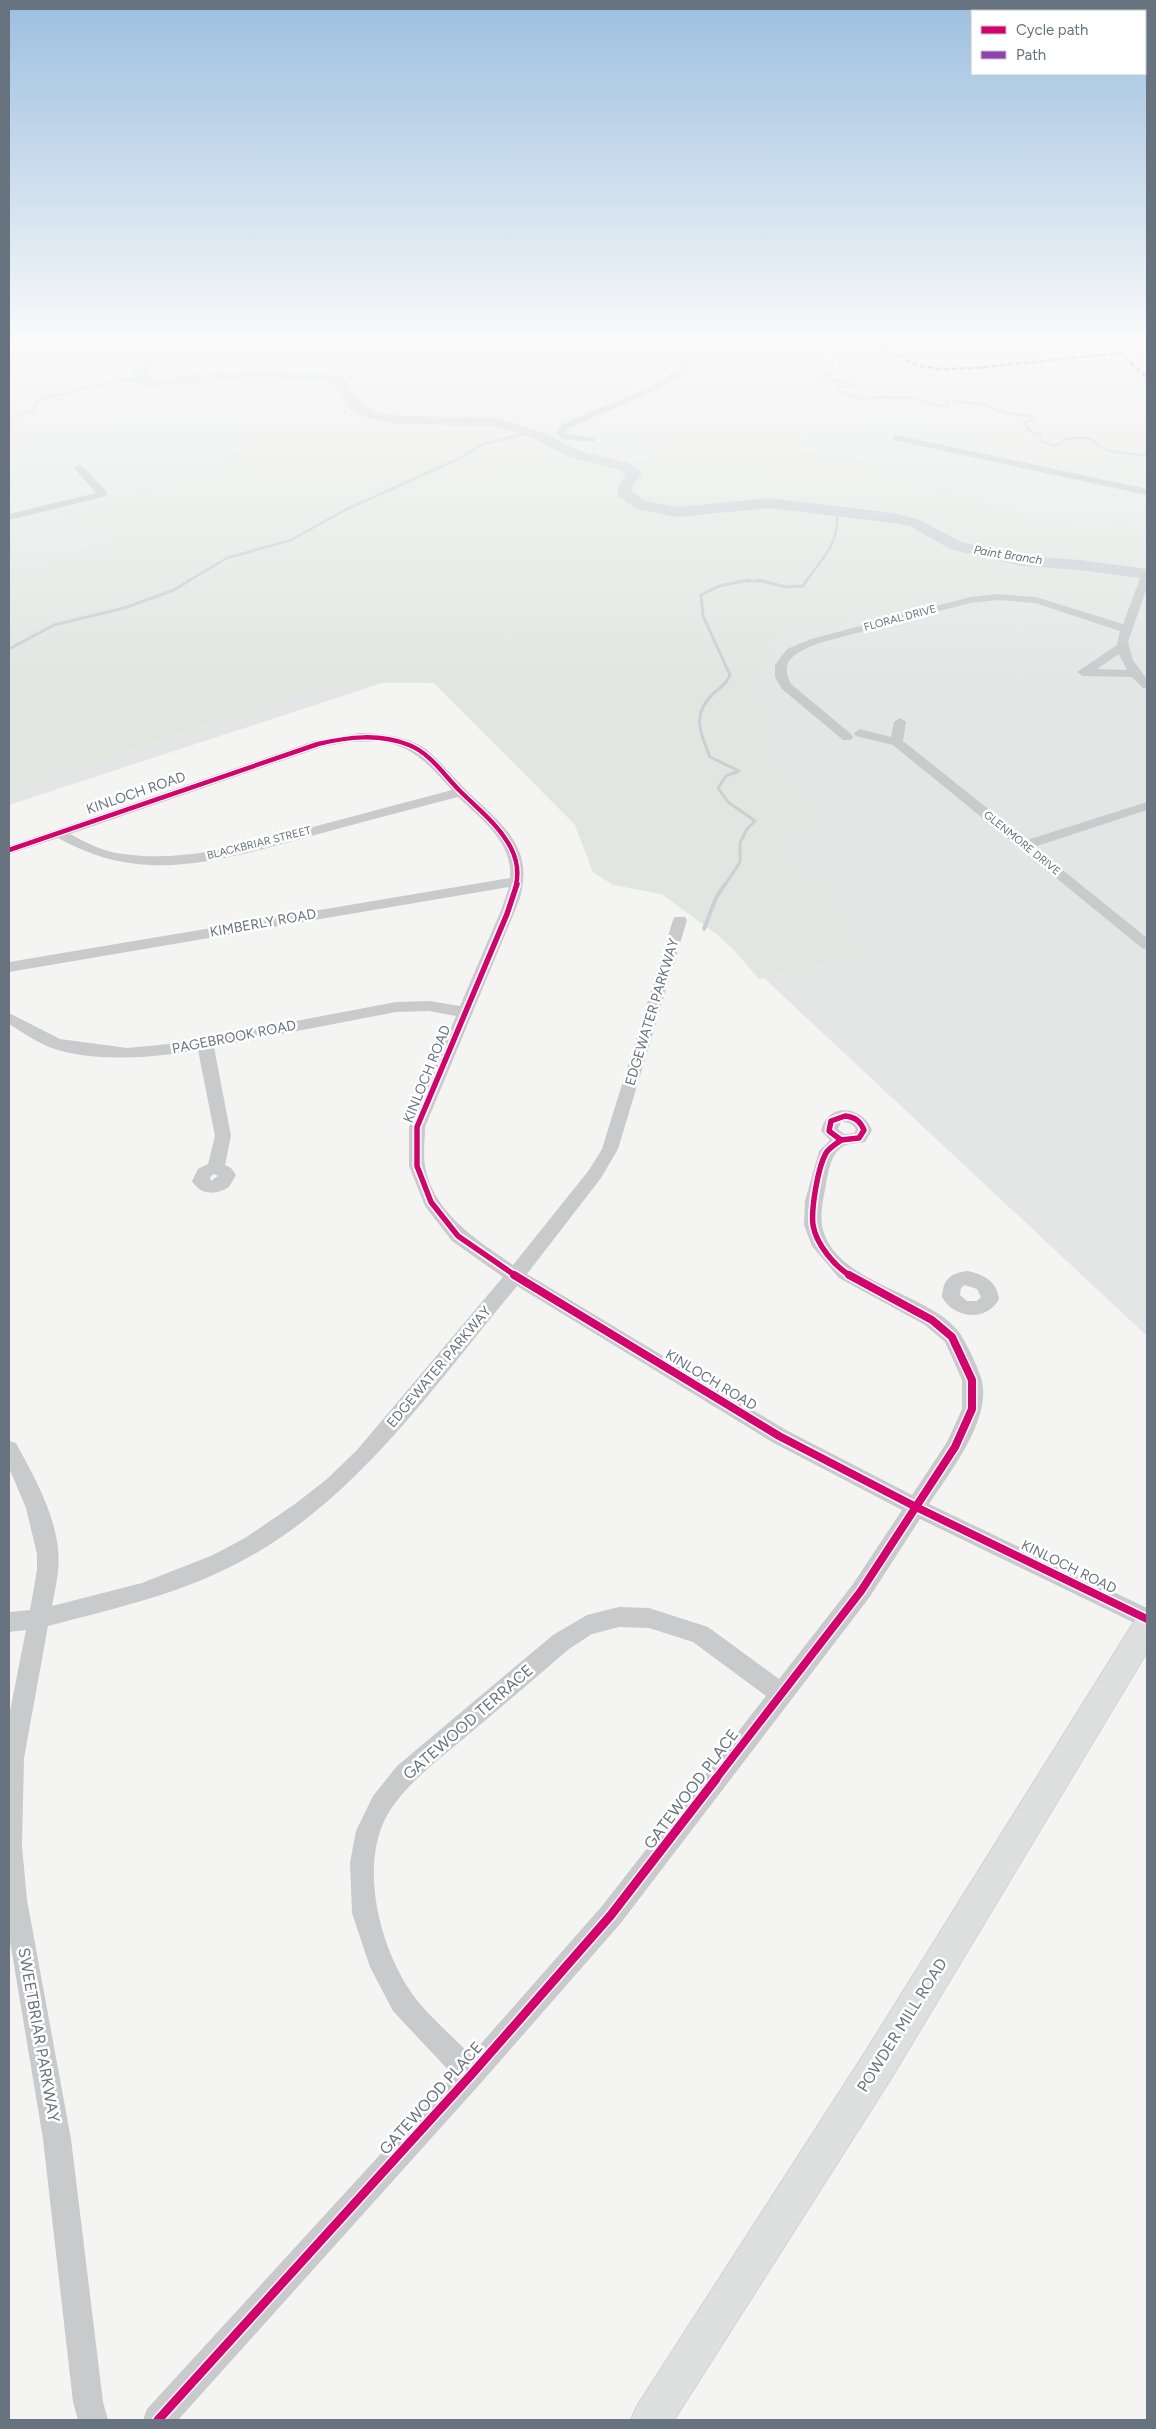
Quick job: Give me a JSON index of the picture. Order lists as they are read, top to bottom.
{
  "streets": {
    "main road": ["POWDER MILL ROAD"],
    "street": [
      "FLORAL DRIVE",
      "KINLOCH ROAD",
      "BLACKBRIAR STREET",
      "GLENMORE DRIVE",
      "KIMBERLY ROAD",
      "EDGEWATER PARKWAY",
      "PAGEBROOK ROAD",
      "GATEWOOD TERRACE",
      "GATEWOOD PLACE",
      "SWEETBRIAR PARKWAY"
    ]
  },
  "crossings": [
    ["KINLOCH ROAD", "BLACKBRIAR STREET"],
    ["KINLOCH ROAD", "KIMBERLY ROAD"],
    ["KINLOCH ROAD", "EDGEWATER PARKWAY"],
    ["KINLOCH ROAD", "PAGEBROOK ROAD"],
    ["KINLOCH ROAD", "GATEWOOD PLACE"],
    ["EDGEWATER PARKWAY", "SWEETBRIAR PARKWAY"],
    ["GATEWOOD TERRACE", "GATEWOOD PLACE"]
  ],
  "water": ["Paint Branch"],
  "legend": ["Cycle path", "Path"]
}
